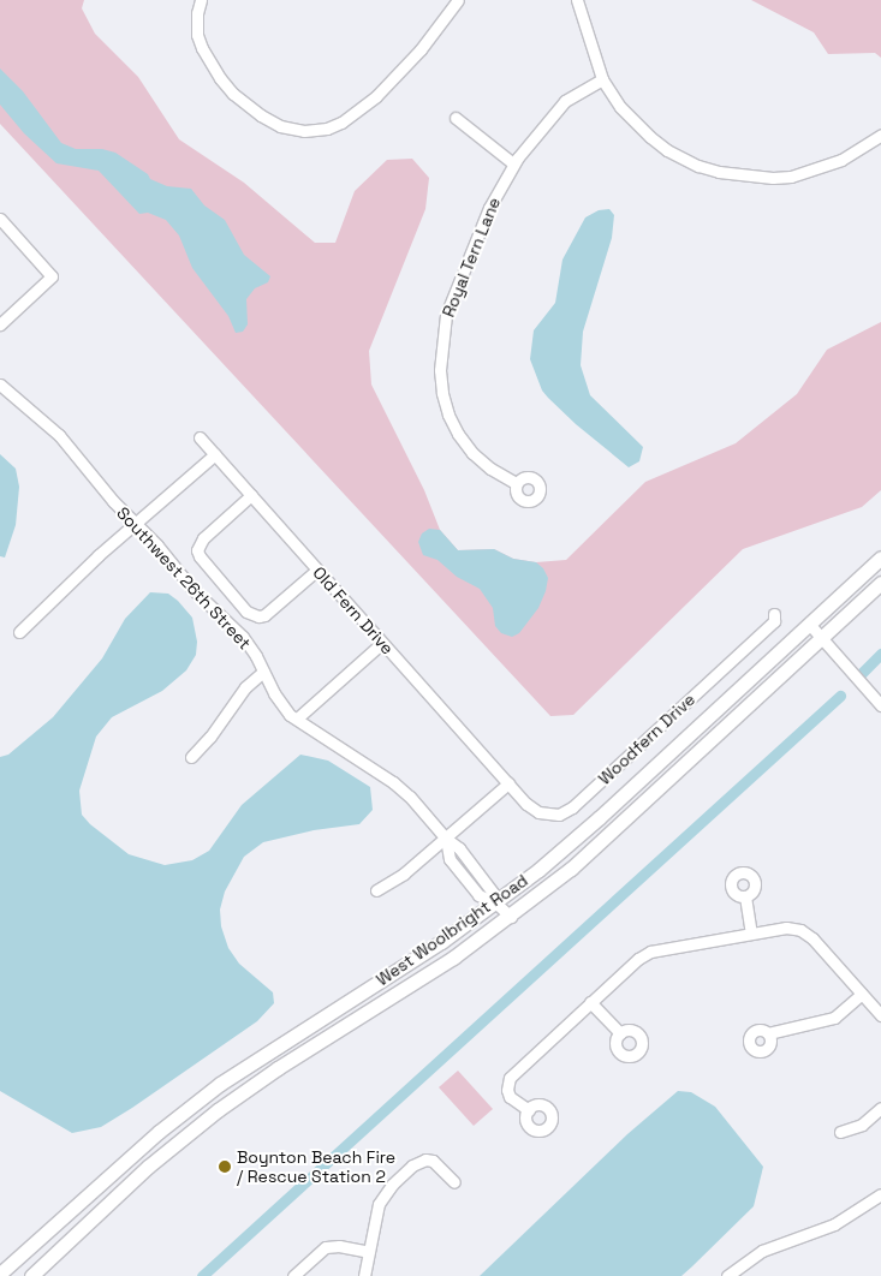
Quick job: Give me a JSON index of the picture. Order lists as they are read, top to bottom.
{
  "streets": {
    "main road": ["West Woolbright Road"],
    "street": [
      "Royal Tern Lane",
      "Southwest 26th Street",
      "Old Fern Drive",
      "Woodfern Drive"
    ]
  },
  "crossings": [
    ["Southwest 26th Street", "West Woolbright Road"],
    ["Old Fern Drive", "Woodfern Drive"]
  ],
  "places": ["Boynton Beach Fire / Rescue Station 2"]
}
